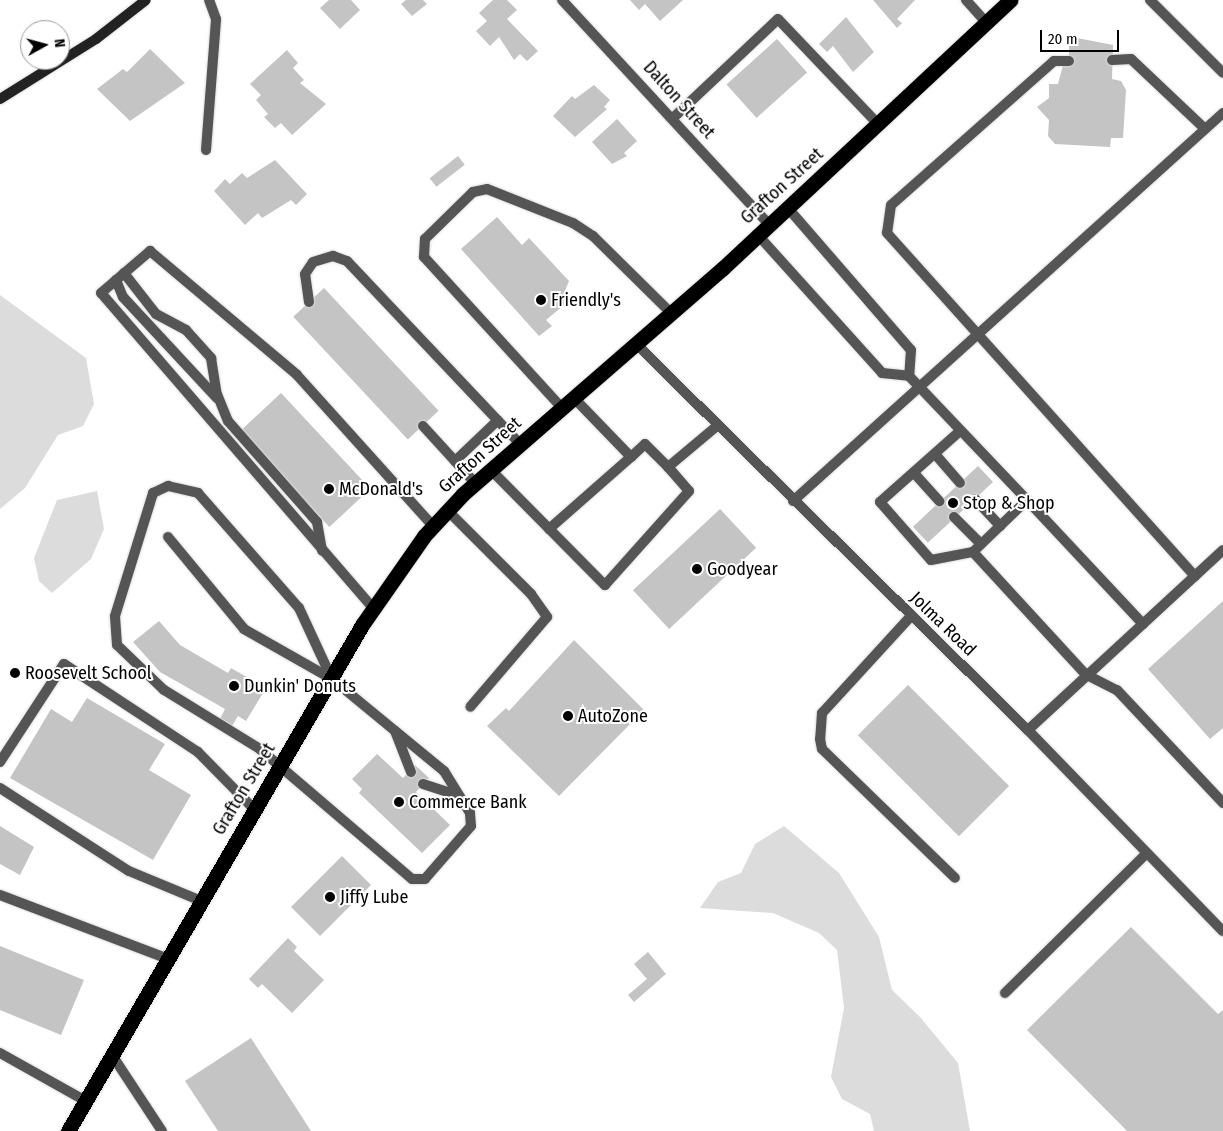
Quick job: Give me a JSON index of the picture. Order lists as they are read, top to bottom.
{
  "streets": {
    "highway": ["Grafton Street"],
    "street": ["Dalton Street", "Jolma Road"]
  },
  "crossings": [
    ["Dalton Street", "Grafton Street"],
    ["Grafton Street", "Jolma Road"]
  ],
  "places": [
    "Friendly's",
    "McDonald's",
    "Stop & Shop",
    "Goodyear",
    "Roosevelt School",
    "Dunkin' Donuts",
    "AutoZone",
    "Commerce Bank",
    "Jiffy Lube"
  ],
  "scale_bar": "20 m",
  "north": "right"
}
